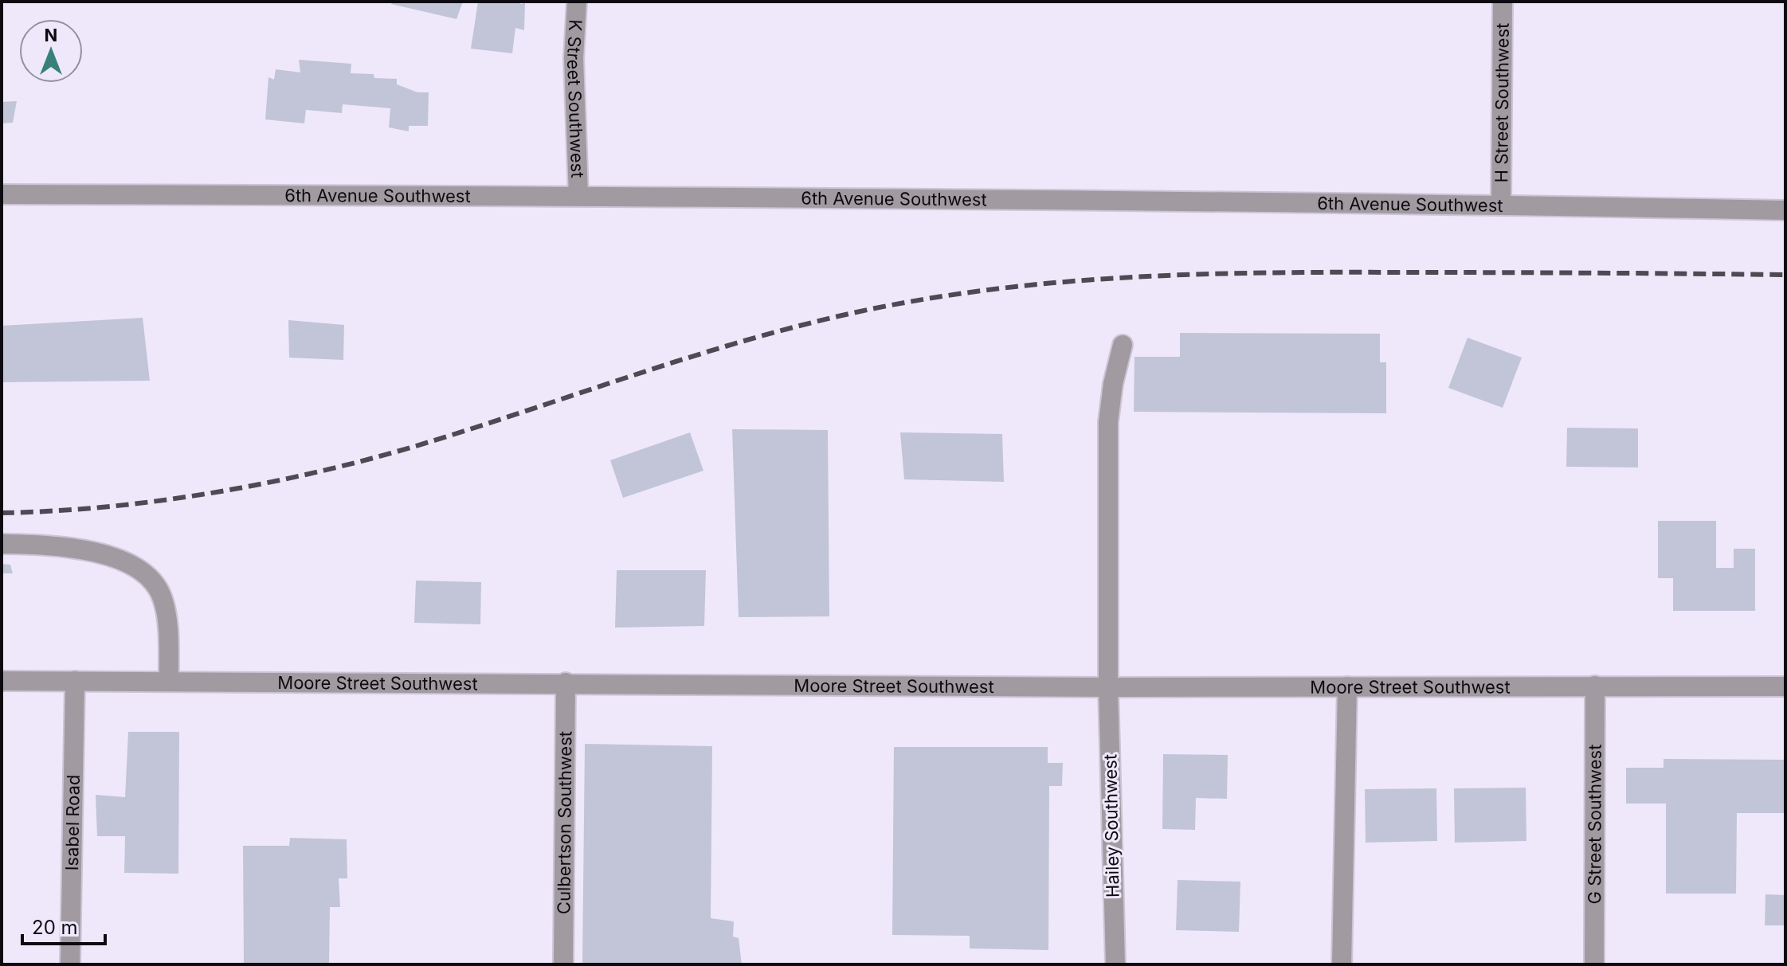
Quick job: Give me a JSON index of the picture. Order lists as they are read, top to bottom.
{
  "streets": {
    "street": [
      "K Street Southwest",
      "H Street Southwest",
      "6th Avenue Southwest",
      "Moore Street Southwest",
      "Isabel Road",
      "Culbertson Southwest",
      "G Street Southwest",
      "Hailey Southwest"
    ]
  },
  "crossings": [
    ["K Street Southwest", "6th Avenue Southwest"],
    ["H Street Southwest", "6th Avenue Southwest"],
    ["Moore Street Southwest", "Isabel Road"],
    ["Moore Street Southwest", "Culbertson Southwest"],
    ["Moore Street Southwest", "G Street Southwest"],
    ["Moore Street Southwest", "Hailey Southwest"]
  ],
  "scale_bar": "20 m",
  "north": "top"
}
